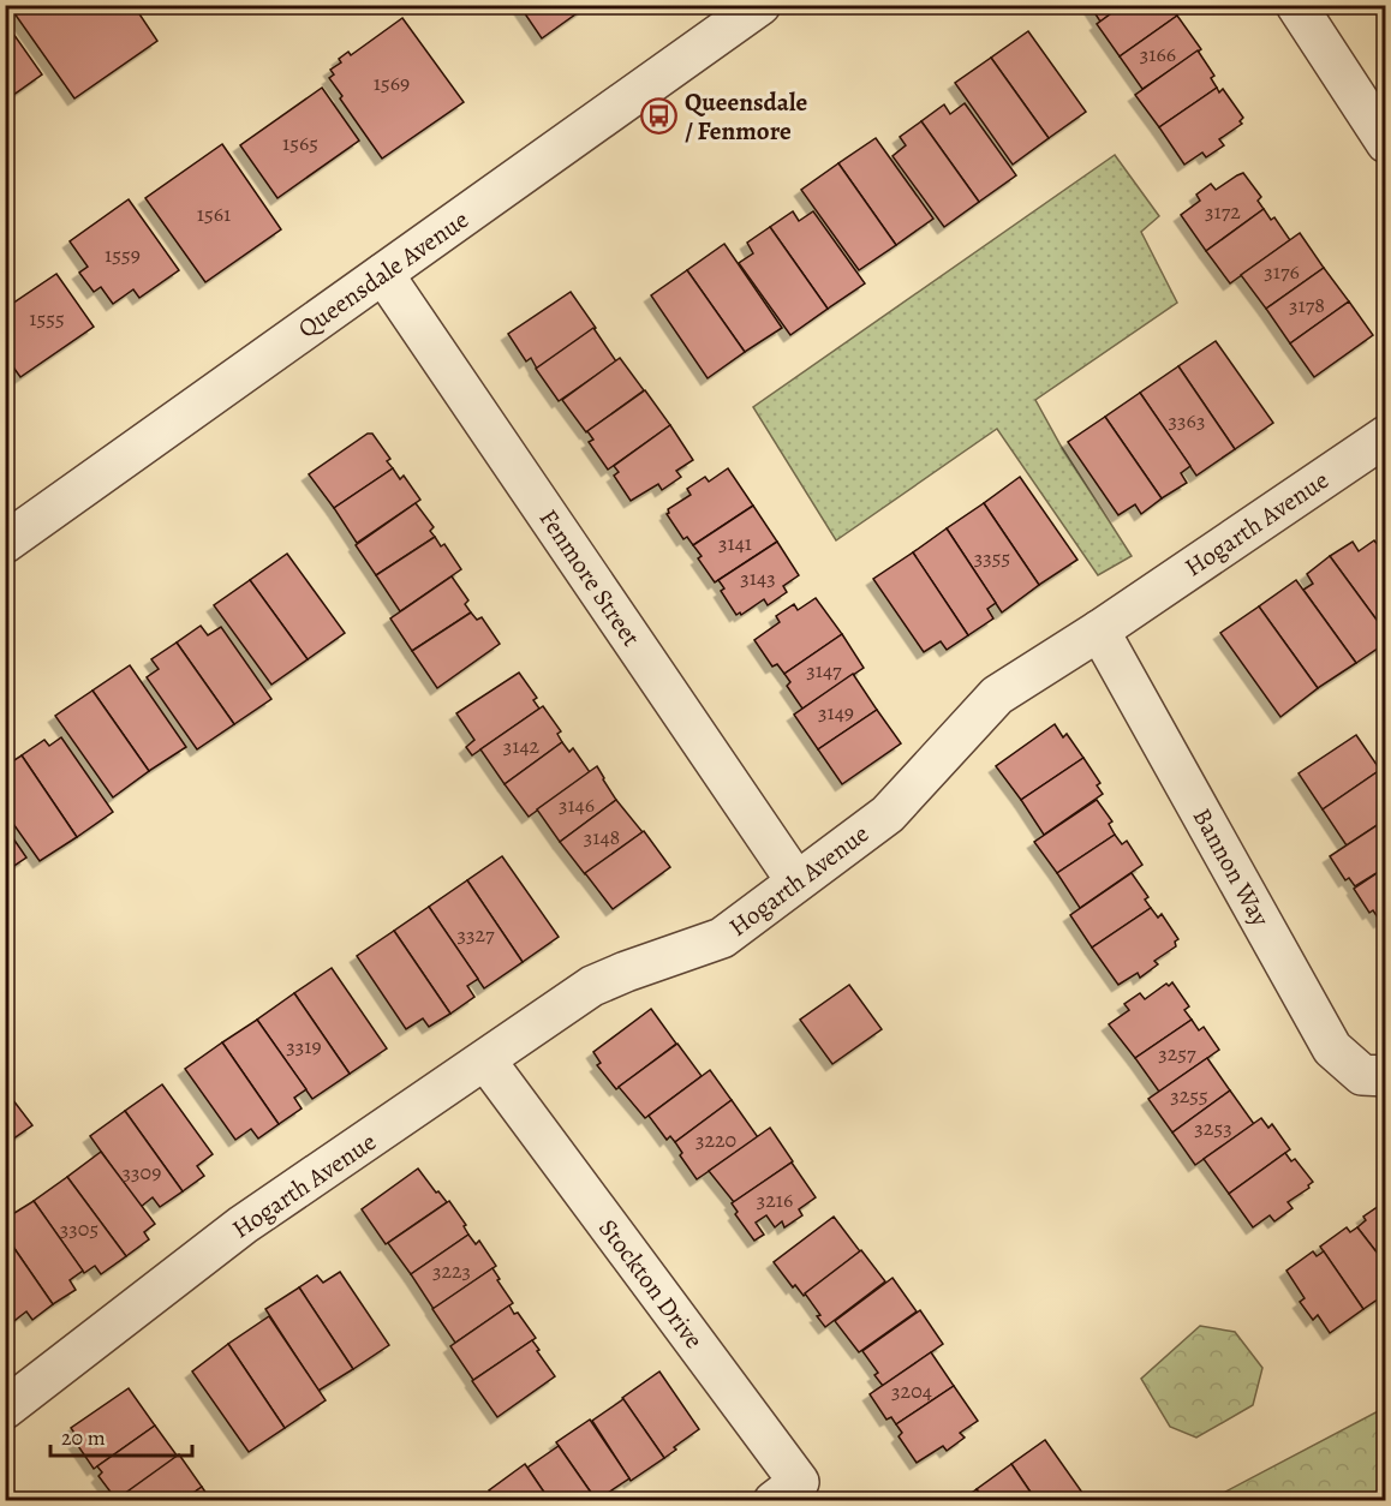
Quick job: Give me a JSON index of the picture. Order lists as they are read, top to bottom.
{
  "streets": {
    "street": [
      "Queensdale Avenue",
      "Hogarth Avenue",
      "Fenmore Street",
      "Bannon Way",
      "Stockton Drive"
    ]
  },
  "crossings": [
    ["Queensdale Avenue", "Fenmore Street"],
    ["Hogarth Avenue", "Fenmore Street"],
    ["Hogarth Avenue", "Bannon Way"],
    ["Hogarth Avenue", "Stockton Drive"]
  ],
  "places": {
    "bus stop": ["Queensdale / Fenmore"]
  },
  "house_numbers": [
    "3166",
    "1569",
    "1565",
    "3172",
    "1561",
    "1559",
    "3176",
    "3178",
    "1555",
    "3363",
    "3141",
    "3355",
    "3143",
    "3147",
    "3149",
    "3142",
    "3146",
    "3148",
    "3327",
    "3319",
    "3257",
    "3255",
    "3253",
    "3220",
    "3309",
    "3216",
    "3305",
    "3223",
    "3204"
  ],
  "scale_bar": "20 m"
}
